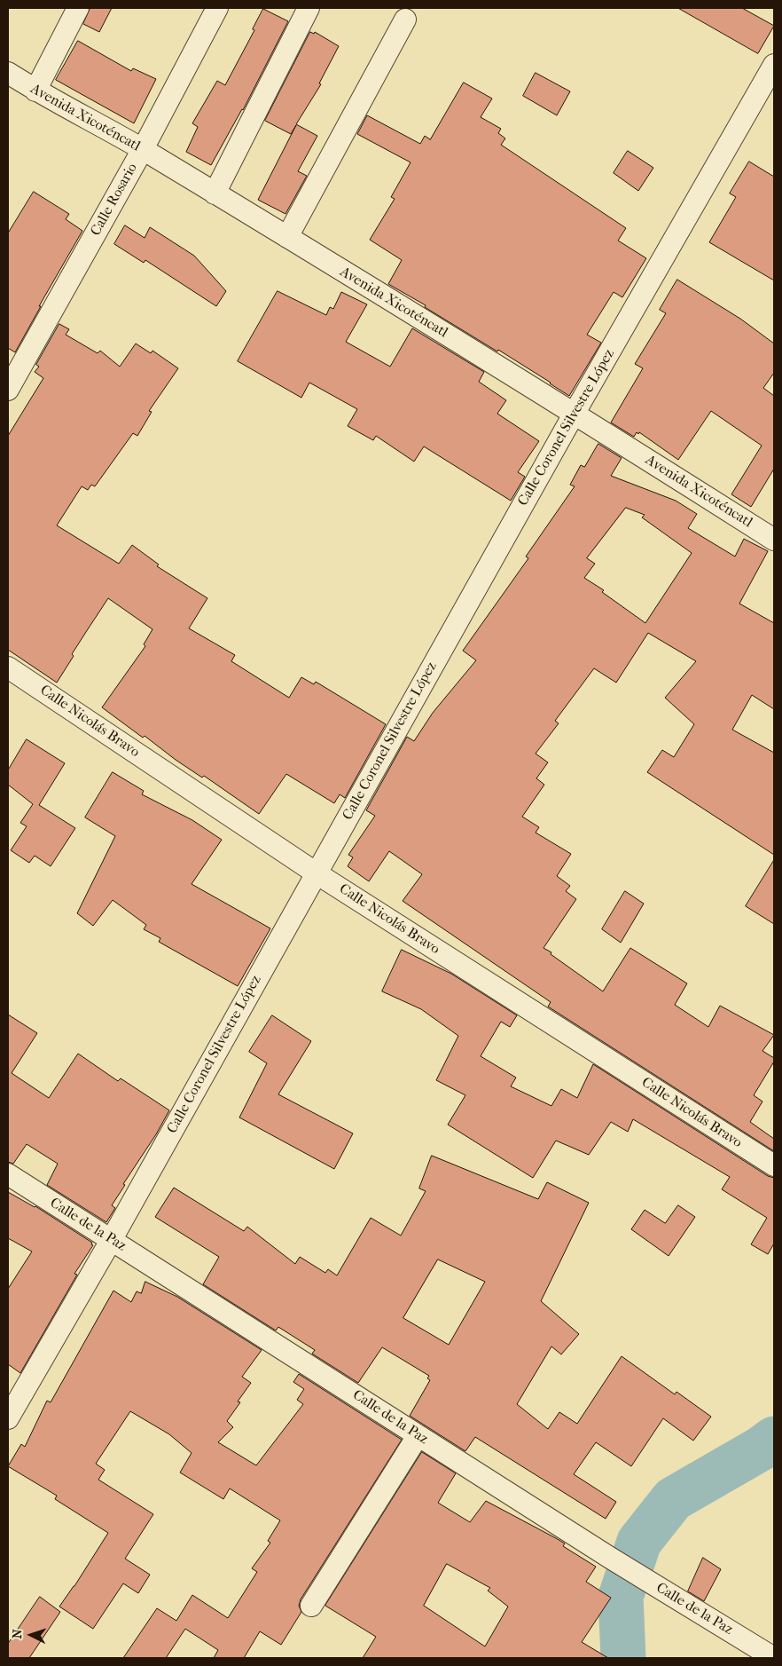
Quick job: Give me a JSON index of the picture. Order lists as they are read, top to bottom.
{
  "streets": {
    "street": [
      "Avenida Xicoténcatl",
      "Calle Rosario",
      "Calle Coronel Silvestre López",
      "Calle Nicolás Bravo",
      "Calle de la Paz"
    ]
  },
  "crossings": [
    ["Avenida Xicoténcatl", "Calle Rosario"],
    ["Avenida Xicoténcatl", "Calle Coronel Silvestre López"],
    ["Calle Coronel Silvestre López", "Calle Nicolás Bravo"],
    ["Calle Coronel Silvestre López", "Calle de la Paz"]
  ],
  "north": "left"
}
